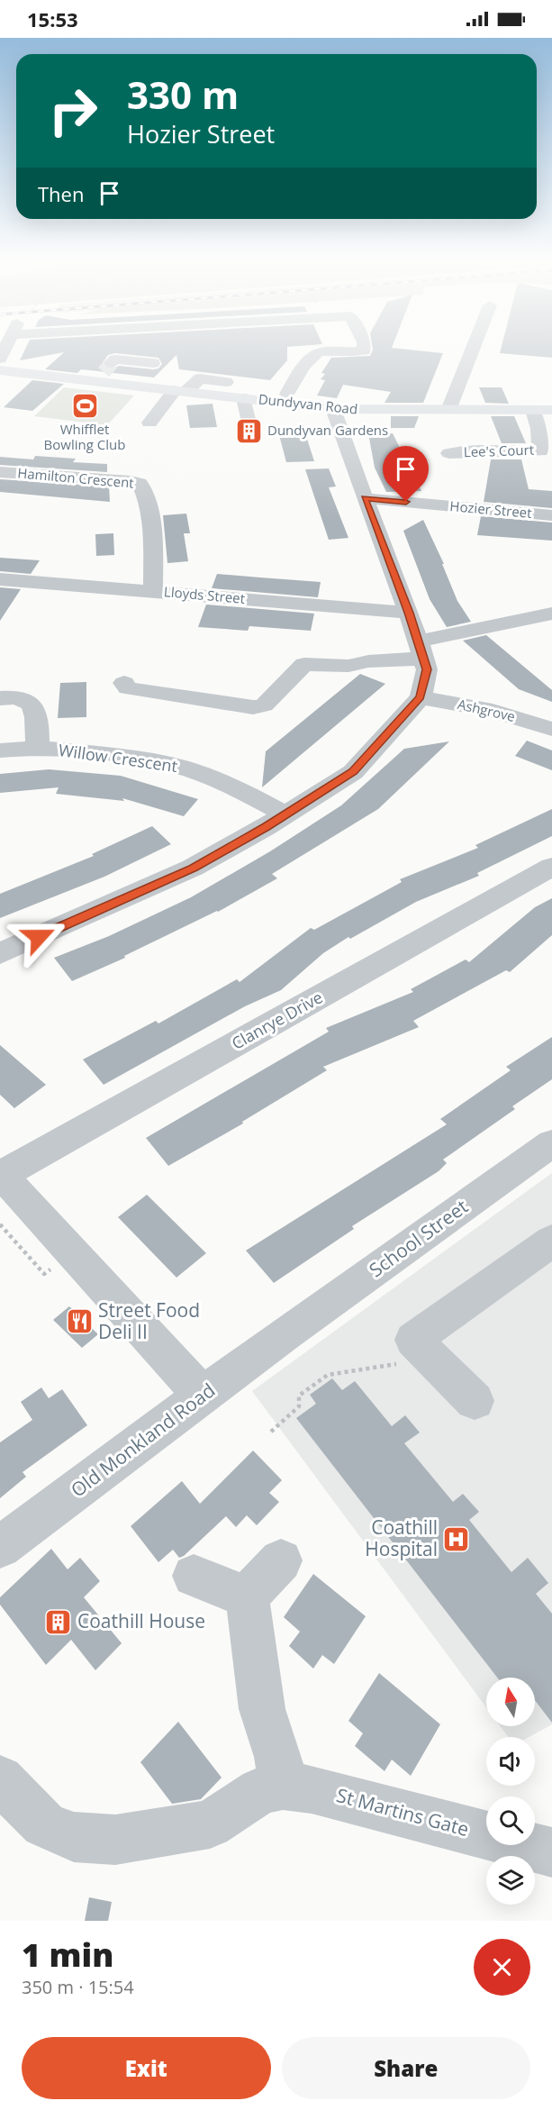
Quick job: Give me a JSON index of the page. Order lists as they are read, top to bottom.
{
  "streets": {
    "main road": ["Dundyvan Road"],
    "street": [
      "Lee's Court",
      "Hamilton Crescent",
      "Hozier Street",
      "Lloyds Street",
      "Ashgrove",
      "Willow Crescent",
      "Clanrye Drive",
      "School Street",
      "Old Monkland Road",
      "St Martins Gate"
    ]
  },
  "crossings": [
    ["Dundyvan Road", "Lee's Court"],
    ["Hamilton Crescent", "Lloyds Street"],
    ["School Street", "Old Monkland Road"]
  ],
  "places": {
    "sports": ["Whifflet Bowling Club"],
    "building": ["Dundyvan Gardens", "Coathill House"],
    "restaurant": ["Street Food Deli II"],
    "hospital": ["Coathill Hospital"]
  },
  "north": "top",
  "page": {
    "status": "15:53",
    "turn": ["330 m", "Hozier Street"],
    "then": "Then",
    "heading": ["1 min", "350 m · 15:54"],
    "buttons": ["Exit", "Share"]
  }
}
